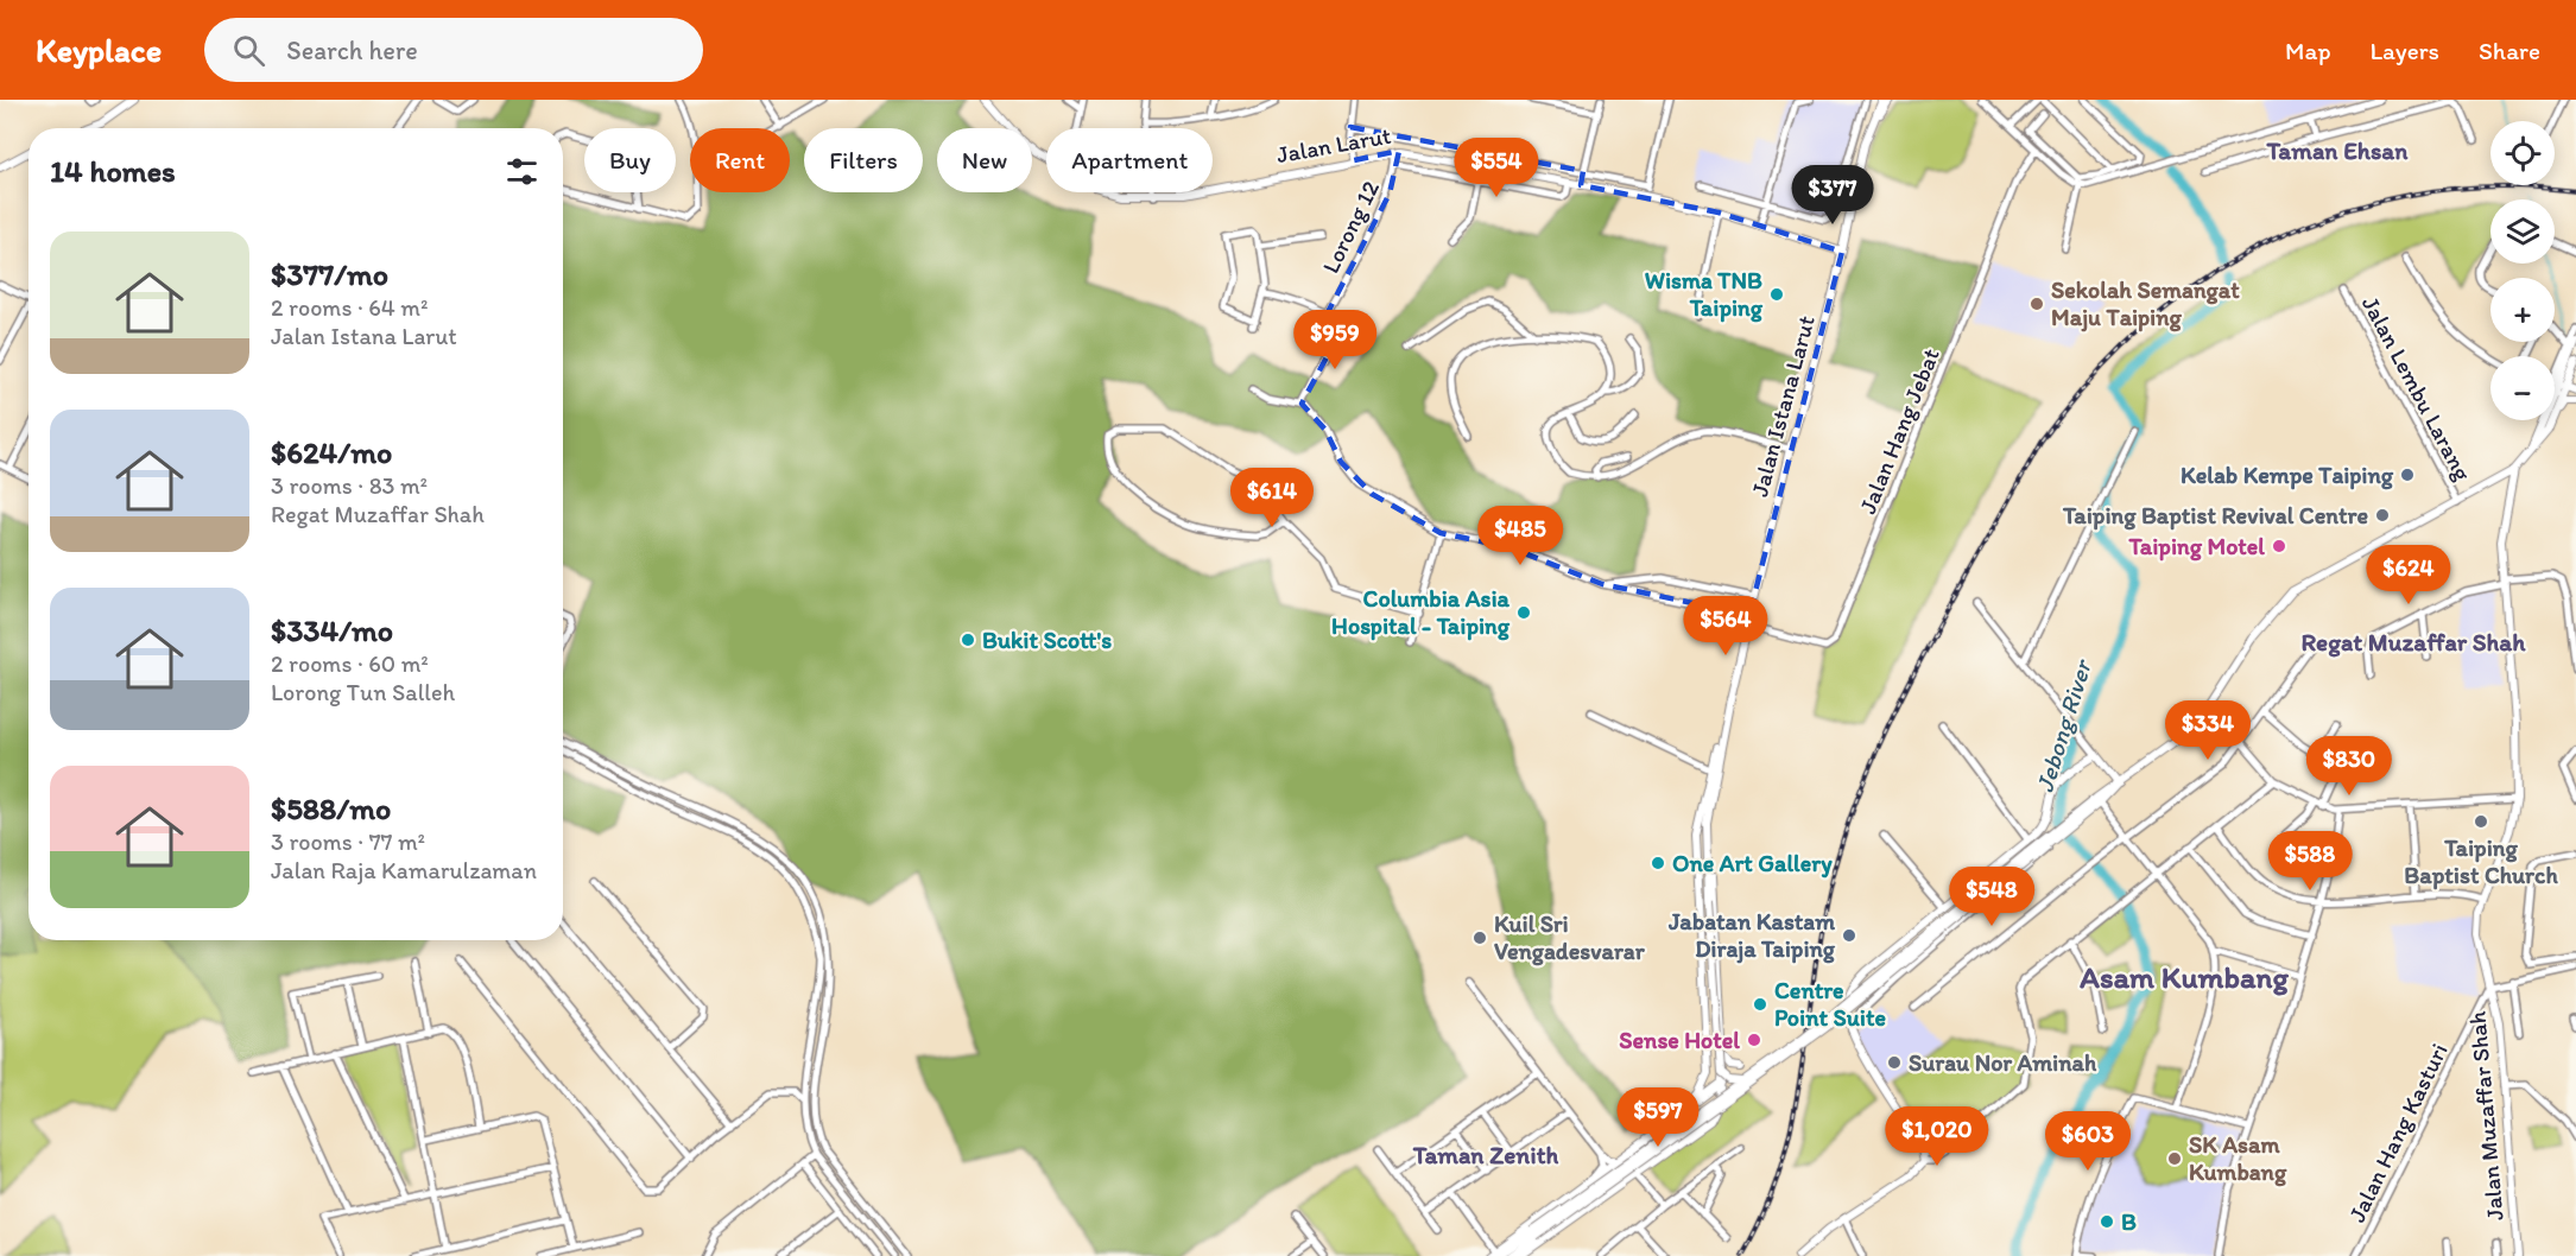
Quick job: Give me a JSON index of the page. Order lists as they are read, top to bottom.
{
  "streets": {
    "main road": ["Jalan Larut", "Jalan Istana Larut", "Jalan Muzaffar Shah"],
    "street": [
      "Lorong 12",
      "Jalan Lembu Larang",
      "Jalan Hang Jebat",
      "Jalan Hang Kasturi"
    ]
  },
  "crossings": [
    ["Jalan Larut", "Lorong 12"],
    ["Jalan Larut", "Jalan Istana Larut"],
    ["Jalan Istana Larut", "Jalan Hang Jebat"],
    ["Jalan Muzaffar Shah", "Jalan Hang Kasturi"]
  ],
  "districts": [
    "Taman Ehsan",
    "Regat Muzaffar Shah",
    "Asam Kumbang",
    "Taman Zenith"
  ],
  "water": ["Jebong River"],
  "places": [
    "Wisma TNB Taiping",
    "Sekolah Semangat Maju Taiping",
    "Kelab Kempe Taiping",
    "Taiping Baptist Revival Centre",
    "Taiping Motel",
    "Columbia Asia Hospital - Taiping",
    "Bukit Scott's",
    "Taiping Baptist Church",
    "One Art Gallery",
    "Jabatan Kastam Diraja Taiping",
    "Kuil Sri Vengadesvarar",
    "Centre Point Suite",
    "Sense Hotel",
    "Surau Nor Aminah",
    "SK Asam Kumbang",
    "B"
  ],
  "page": {
    "header": "Keyplace",
    "search": "Search here",
    "nav": ["Map", "Layers", "Share"],
    "map_buttons": ["+", "−"],
    "chip": [
      "Buy",
      "Rent",
      "Filters",
      "New",
      "Apartment"
    ],
    "heading": "14 homes",
    "price": [
      "$554",
      "$377",
      "$959",
      "$614",
      "$485",
      "$624",
      "$564",
      "$334",
      "$830",
      "$588",
      "$548",
      "$597",
      "$1,020",
      "$603"
    ],
    "list": [
      {
        "name": "$377/mo",
        "note": "2 rooms · 64 m² · Jalan Istana Larut"
      },
      {
        "name": "$624/mo",
        "note": "3 rooms · 83 m² · Regat Muzaffar Shah"
      },
      {
        "name": "$334/mo",
        "note": "2 rooms · 60 m² · Lorong Tun Salleh"
      },
      {
        "name": "$588/mo",
        "note": "3 rooms · 77 m² · Jalan Raja Kamarulzaman"
      }
    ]
  }
}
